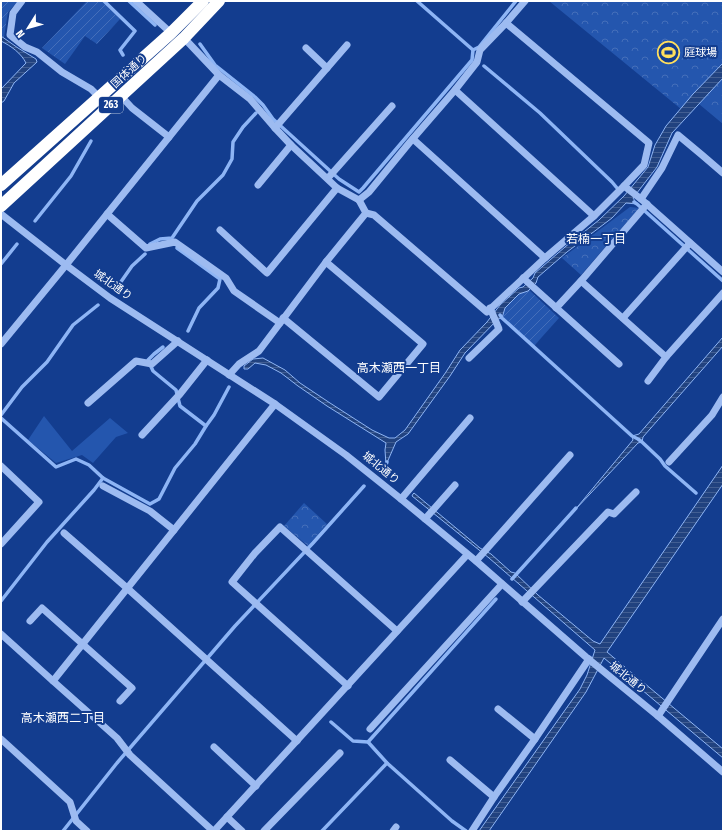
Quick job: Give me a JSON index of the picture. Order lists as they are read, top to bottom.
{
  "streets": {
    "highway": ["国体通り", "263"],
    "street": ["城北通り"]
  },
  "districts": ["若楠一丁目", "高木瀬西一丁目", "高木瀬西二丁目"],
  "places": {
    "sports": ["庭球場"]
  },
  "north": "bottom left"
}
